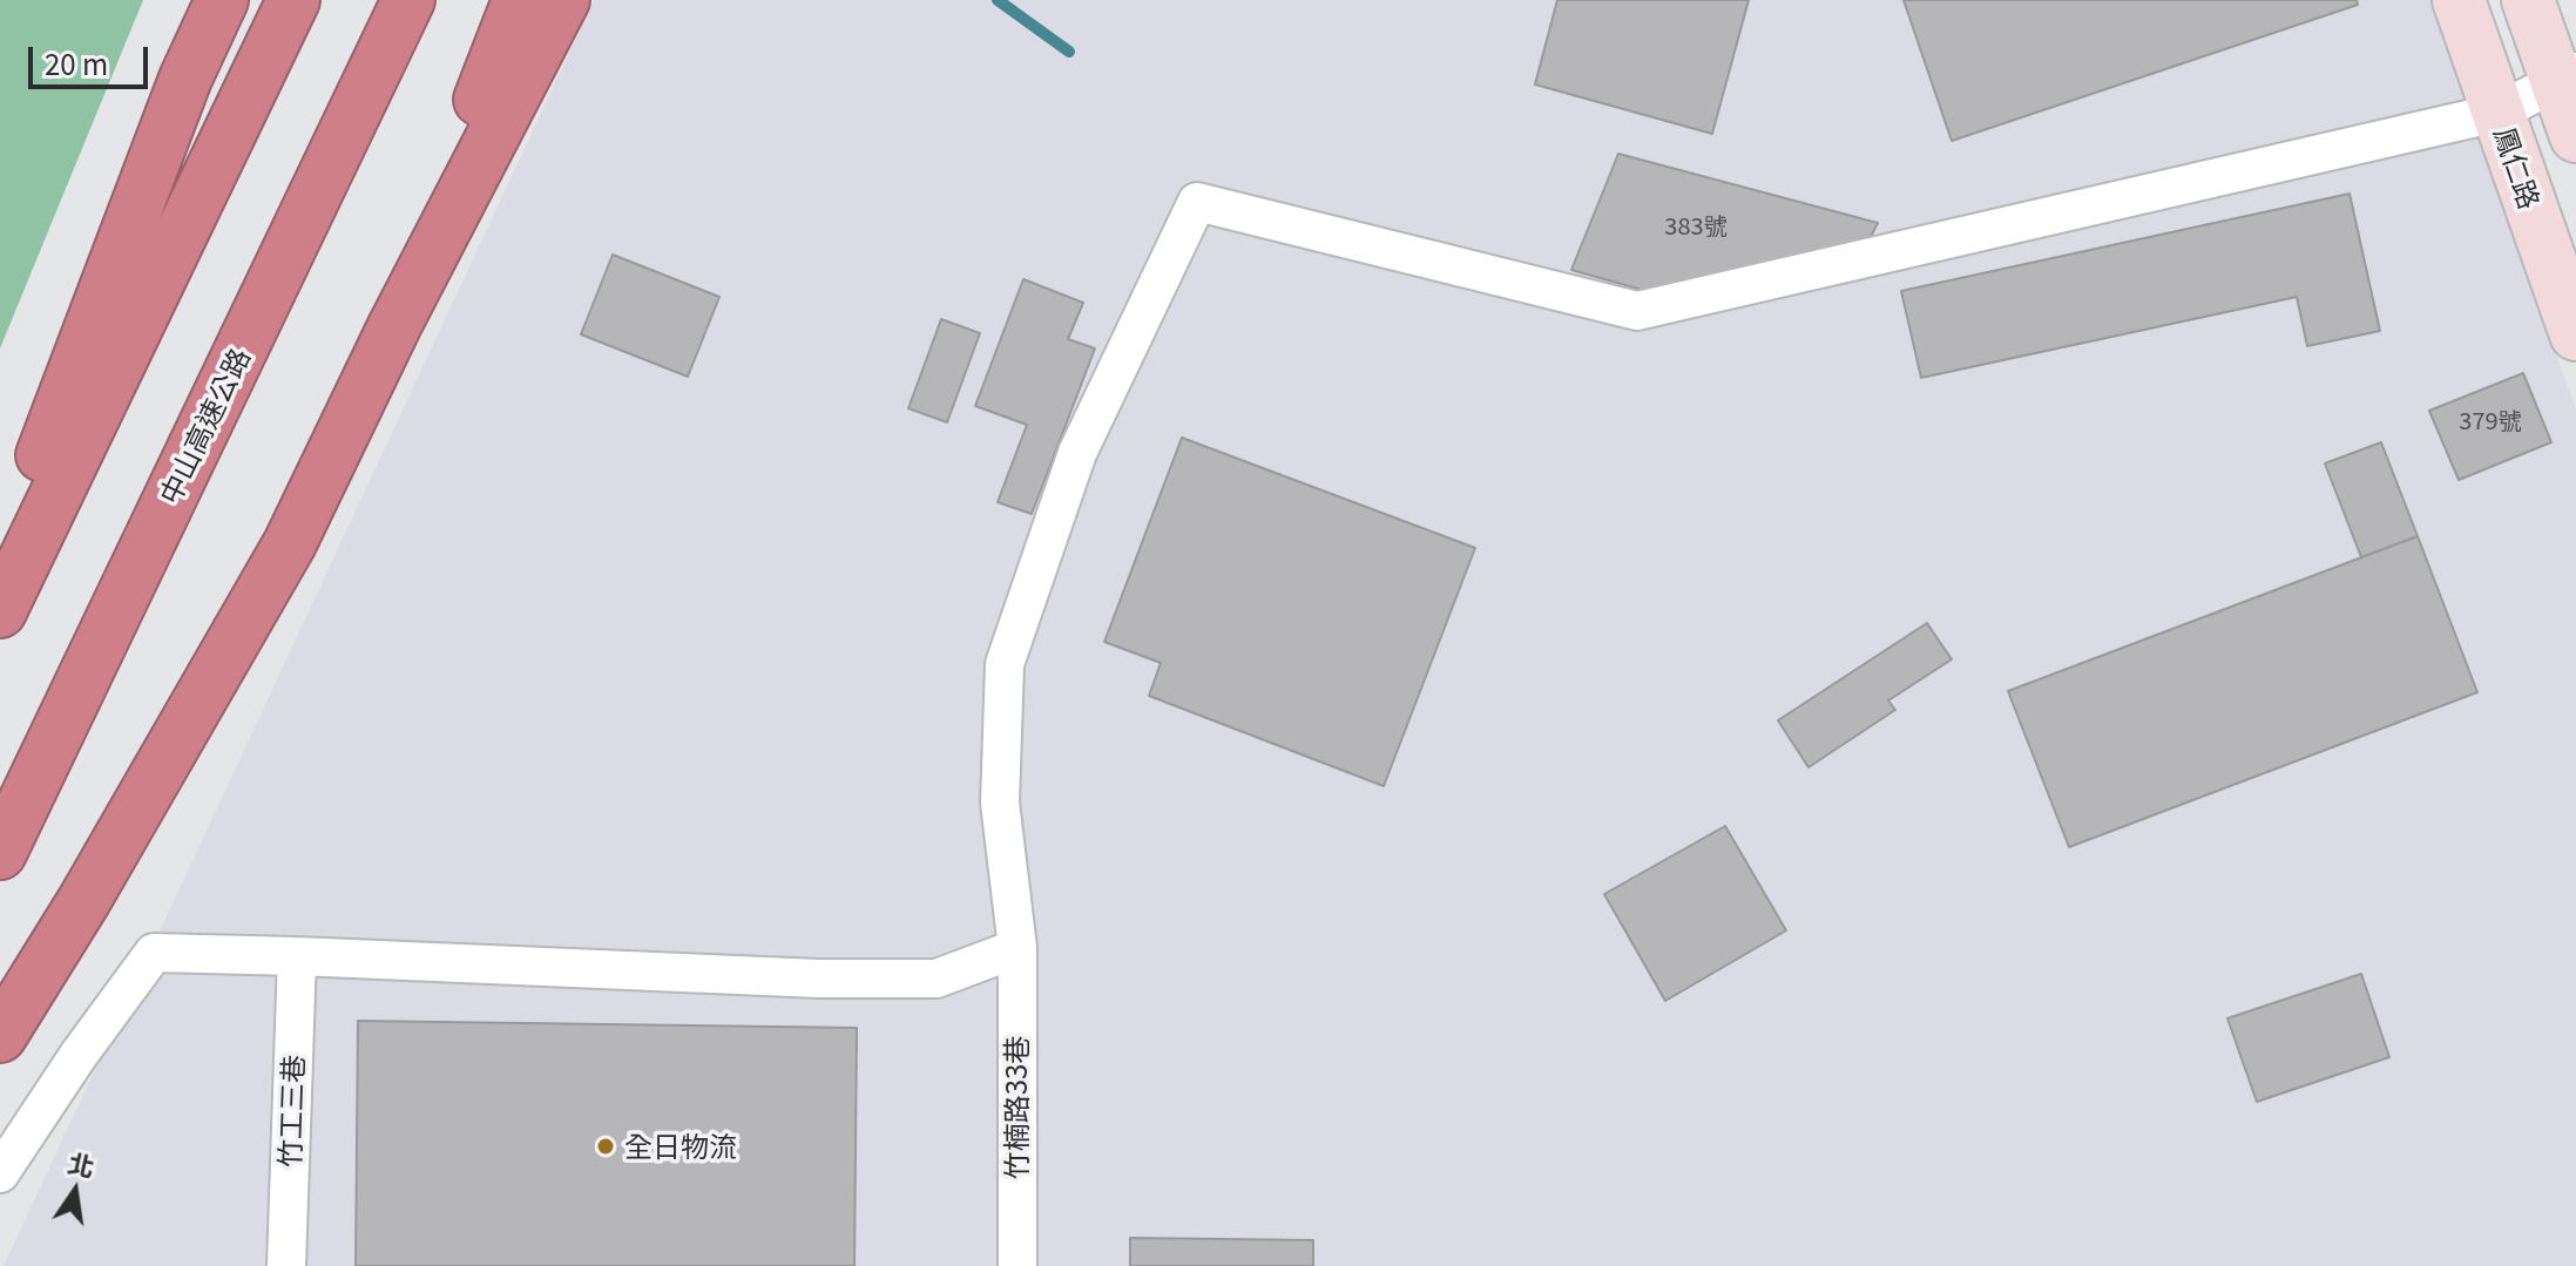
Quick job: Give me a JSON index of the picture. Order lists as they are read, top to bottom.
{
  "streets": {
    "highway": ["中山高速公路"],
    "main road": ["鳳仁路"],
    "street": ["竹楠路33巷", "竹工三巷"]
  },
  "crossings": [
    ["鳳仁路", "竹楠路33巷"]
  ],
  "places": ["全日物流"],
  "house_numbers": ["383號", "379號"],
  "scale_bar": "20 m",
  "north": "top"
}
